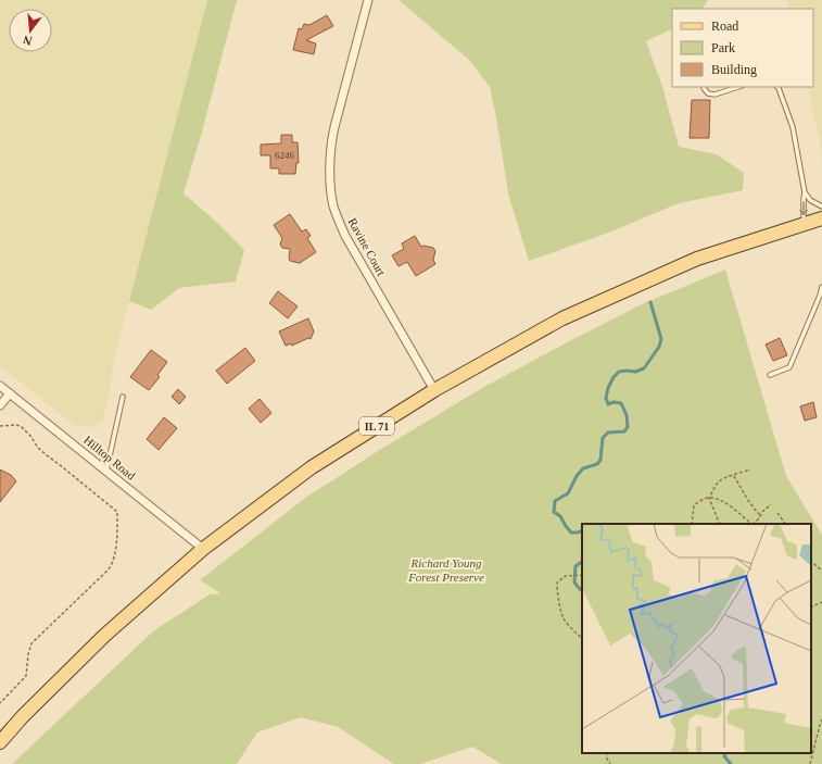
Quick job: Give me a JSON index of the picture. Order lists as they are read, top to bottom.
{
  "streets": {
    "main road": ["IL 71"],
    "street": ["Ravine Court", "Hilltop Road"]
  },
  "crossings": [
    ["Ravine Court", "IL 71"],
    ["IL 71", "Hilltop Road"]
  ],
  "parks": ["Richard Young Forest Preserve"],
  "house_numbers": ["6246"],
  "legend": ["Road", "Park", "Building"],
  "north": "bottom"
}
